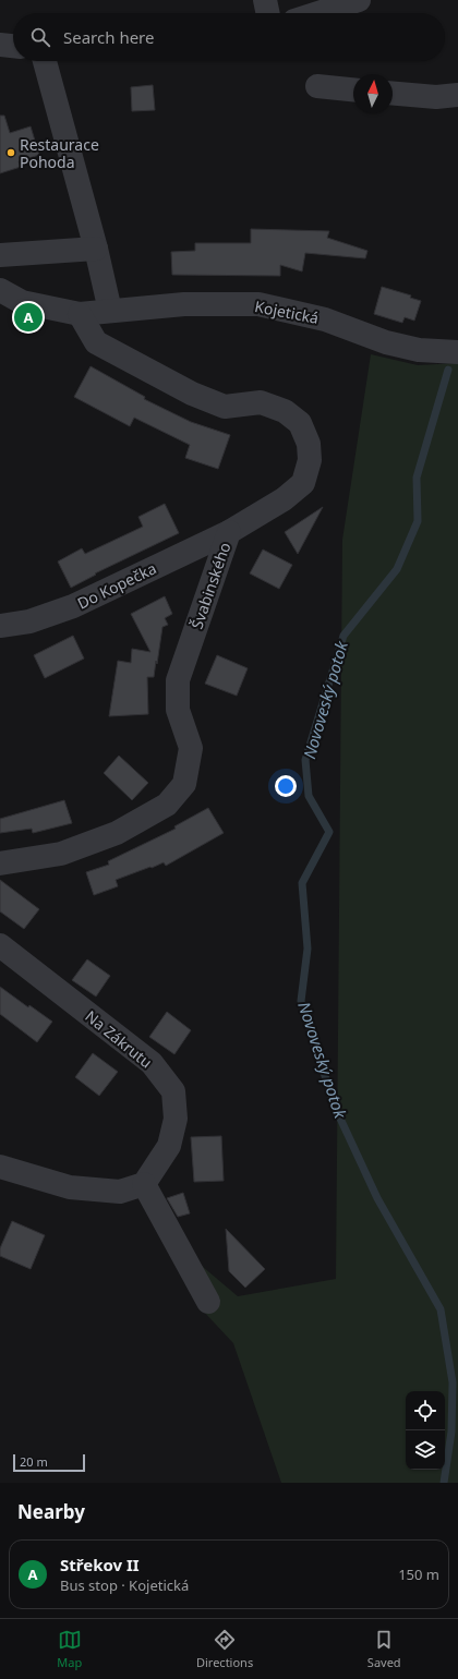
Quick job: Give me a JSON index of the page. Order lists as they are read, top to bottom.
{
  "streets": {
    "street": [
      "Kojetická",
      "Do Kopečka",
      "Švabinského",
      "Na Zákrutu"
    ]
  },
  "crossings": [
    ["Kojetická", "Švabinského"],
    ["Do Kopečka", "Švabinského"]
  ],
  "water": ["Novoveský potok"],
  "places": ["Restaurace Pohoda"],
  "scale_bar": "20 m",
  "north": "top",
  "page": {
    "search": "Search here",
    "pins": "A",
    "scale": "20 m",
    "heading": "Nearby",
    "list": [
      {
        "mark": "A",
        "name": "Střekov II",
        "note": "Bus stop · Kojetická",
        "value": "150 m"
      }
    ],
    "nav": ["Map", "Directions", "Saved"]
  }
}
